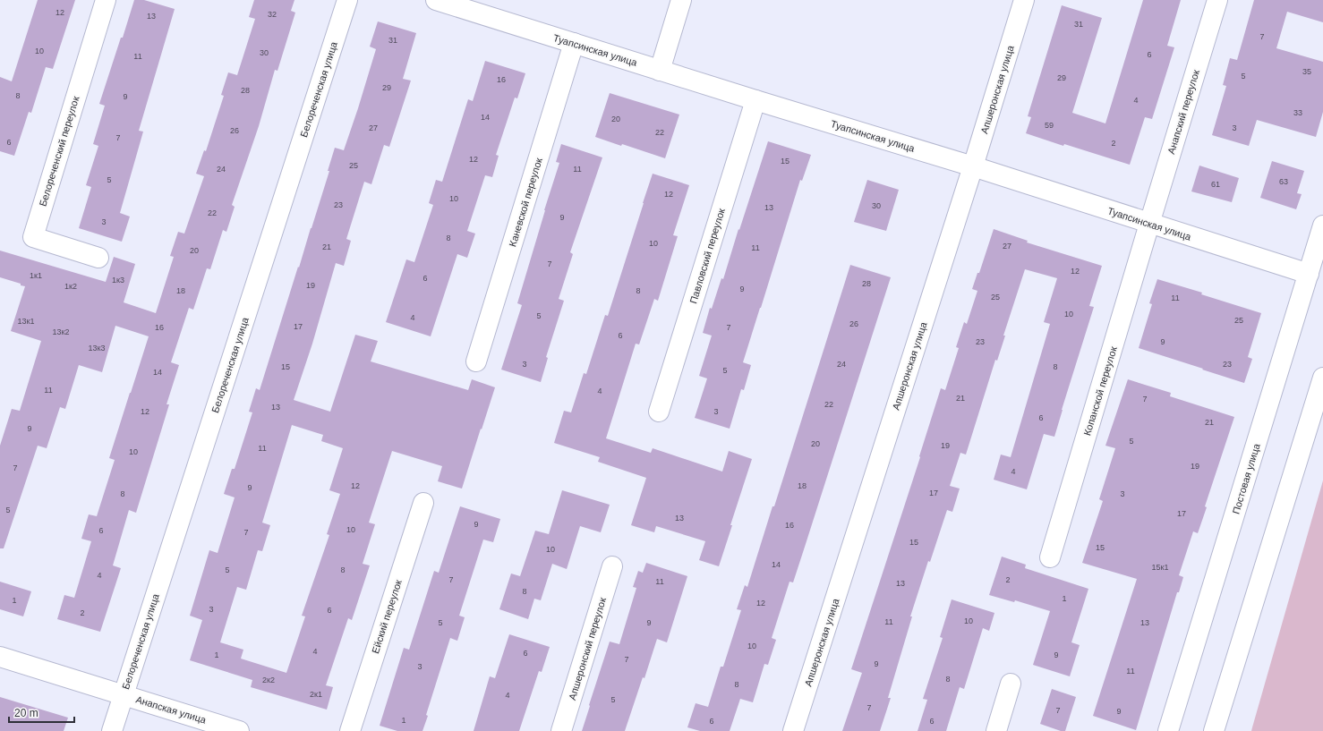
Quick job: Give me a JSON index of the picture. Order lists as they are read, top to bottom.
{
  "streets": {
    "street": [
      "Туапсинская улица",
      "Белореченская улица",
      "Апшеронская улица",
      "Анапский переулок",
      "Белореченский переулок",
      "Каневской переулок",
      "Павловский переулок",
      "Копанской переулок",
      "Постовая улица",
      "Ейский переулок",
      "Апшеронский переулок",
      "Анапская улица"
    ]
  },
  "crossings": [
    ["Туапсинская улица", "Апшеронская улица"],
    ["Туапсинская улица", "Анапский переулок"],
    ["Туапсинская улица", "Каневской переулок"],
    ["Туапсинская улица", "Павловский переулок"],
    ["Туапсинская улица", "Копанской переулок"],
    ["Туапсинская улица", "Постовая улица"],
    ["Белореченская улица", "Анапская улица"],
    ["Анапский переулок", "Копанской переулок"]
  ],
  "house_numbers": [
    "12",
    "32",
    "13",
    "31",
    "7",
    "31",
    "10",
    "30",
    "6",
    "11",
    "35",
    "5",
    "29",
    "16",
    "29",
    "28",
    "8",
    "9",
    "4",
    "33",
    "14",
    "20",
    "59",
    "27",
    "3",
    "26",
    "22",
    "7",
    "6",
    "2",
    "12",
    "15",
    "25",
    "24",
    "11",
    "5",
    "63",
    "61",
    "12",
    "10",
    "23",
    "30",
    "13",
    "22",
    "9",
    "3",
    "8",
    "10",
    "27",
    "21",
    "11",
    "20",
    "7",
    "12",
    "1к1",
    "6",
    "1к3",
    "28",
    "19",
    "1к2",
    "9",
    "18",
    "8",
    "25",
    "11",
    "10",
    "5",
    "4",
    "25",
    "13к1",
    "26",
    "17",
    "16",
    "7",
    "13к2",
    "6",
    "23",
    "9",
    "13к3",
    "3",
    "24",
    "23",
    "15",
    "8",
    "5",
    "14",
    "11",
    "4",
    "21",
    "7",
    "22",
    "13",
    "12",
    "3",
    "6",
    "21",
    "9",
    "5",
    "20",
    "19",
    "11",
    "10",
    "19",
    "7",
    "4",
    "12",
    "18",
    "9",
    "17",
    "8",
    "3",
    "5",
    "17",
    "13",
    "9",
    "16",
    "10",
    "6",
    "7",
    "15",
    "15",
    "10",
    "14",
    "15к1",
    "5",
    "8",
    "4",
    "7",
    "2",
    "11",
    "13",
    "8",
    "1",
    "1",
    "12",
    "3",
    "6",
    "2",
    "10",
    "11",
    "5",
    "9",
    "13",
    "10",
    "4",
    "6",
    "1",
    "9",
    "7",
    "9",
    "3",
    "11",
    "8",
    "2к2",
    "8",
    "2к1",
    "4",
    "5",
    "7",
    "7",
    "9",
    "1",
    "6",
    "6"
  ],
  "scale_bar": "20 m"
}
